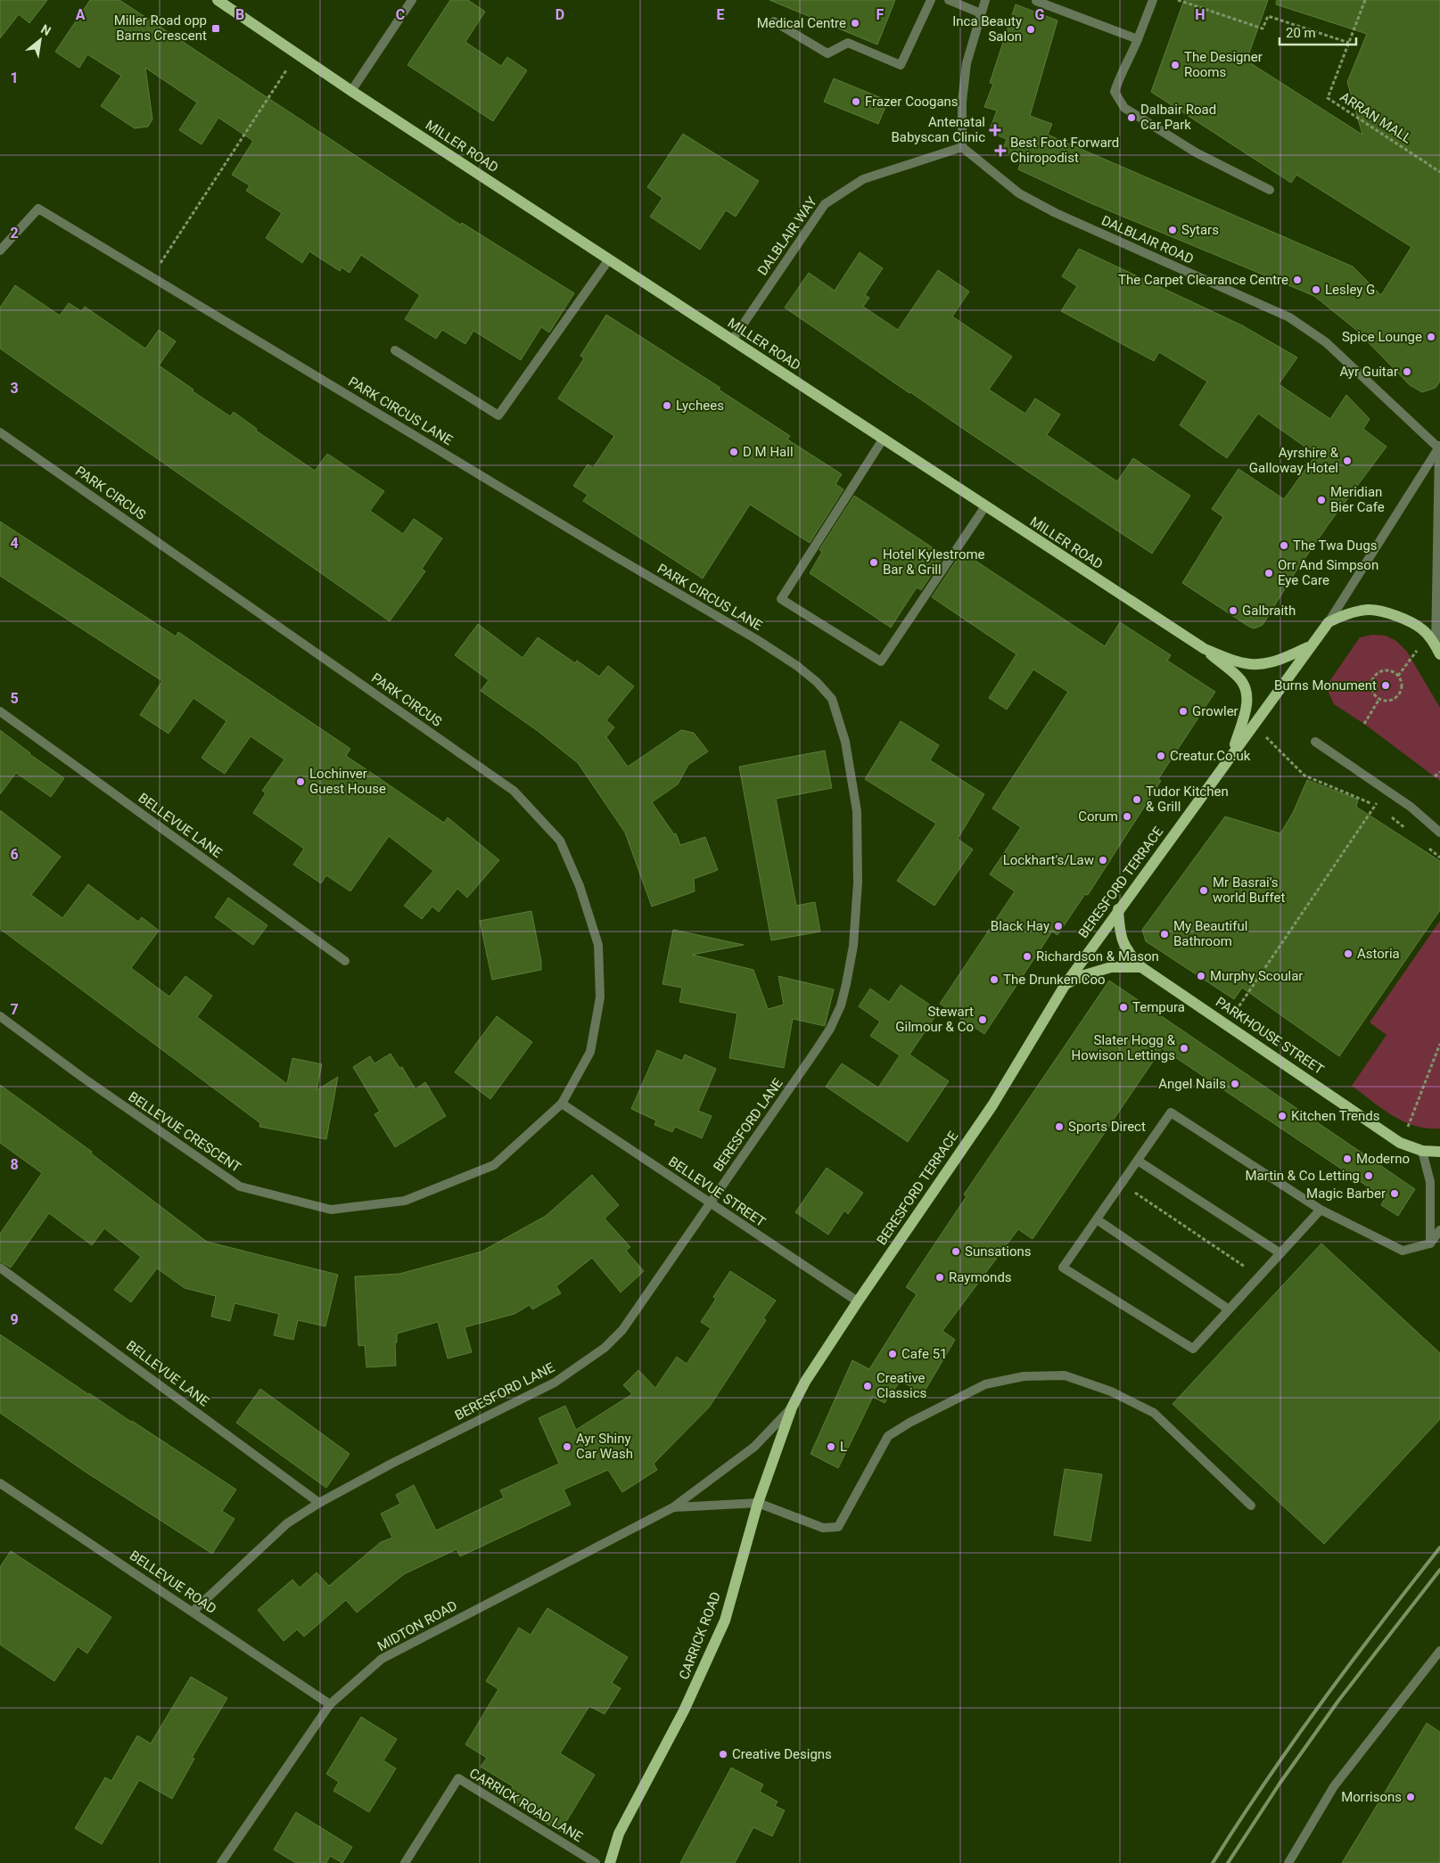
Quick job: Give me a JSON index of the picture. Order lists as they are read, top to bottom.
{
  "streets": {
    "main road": [
      "MILLER ROAD",
      "BERESFORD TERRACE",
      "PARKHOUSE STREET",
      "CARRICK ROAD"
    ],
    "street": [
      "DALBLAIR WAY",
      "DALBLAIR ROAD",
      "PARK CIRCUS LANE",
      "PARK CIRCUS",
      "BELLEVUE LANE",
      "BERESFORD LANE",
      "BELLEVUE CRESCENT",
      "BELLEVUE STREET",
      "BELLEVUE ROAD",
      "MIDTON ROAD",
      "CARRICK ROAD LANE"
    ],
    "path": ["ARRAN MALL"]
  },
  "crossings": [
    ["MILLER ROAD", "DALBLAIR WAY"],
    ["MILLER ROAD", "BERESFORD TERRACE"],
    ["DALBLAIR WAY", "DALBLAIR ROAD"],
    ["PARK CIRCUS LANE", "BERESFORD LANE"],
    ["PARK CIRCUS", "BELLEVUE CRESCENT"],
    ["PARK CIRCUS", "BELLEVUE STREET"],
    ["BELLEVUE LANE", "BERESFORD LANE"],
    ["BERESFORD TERRACE", "PARKHOUSE STREET"],
    ["BERESFORD TERRACE", "BELLEVUE STREET"],
    ["BERESFORD TERRACE", "MIDTON ROAD"],
    ["BERESFORD TERRACE", "CARRICK ROAD"],
    ["BERESFORD LANE", "BELLEVUE STREET"],
    ["BERESFORD LANE", "BELLEVUE ROAD"],
    ["BELLEVUE CRESCENT", "BELLEVUE STREET"],
    ["BELLEVUE ROAD", "MIDTON ROAD"],
    ["MIDTON ROAD", "CARRICK ROAD"]
  ],
  "places": {
    "other": [
      "Medical Centre",
      "Inca Beauty Salon",
      "The Designer Rooms",
      "Frazer Coogans",
      "Dalbair Road Car Park",
      "Sytars",
      "The Carpet Clearance Centre",
      "Lesley G",
      "Spice Lounge",
      "Ayr Guitar",
      "Lychees",
      "D M Hall",
      "Ayrshire & Galloway Hotel",
      "Meridian Bier Cafe",
      "The Twa Dugs",
      "Hotel Kylestrome Bar & Grill",
      "Orr And Simpson Eye Care",
      "Galbraith",
      "Burns Monument",
      "Growler",
      "Creatur.Co.uk",
      "Lochinver Guest House",
      "Tudor Kitchen & Grill",
      "Corum",
      "Lockhart's/Law",
      "Mr Basrai's world Buffet",
      "Black Hay",
      "My Beautiful Bathroom",
      "Astoria",
      "Richardson & Mason",
      "Murphy Scoular",
      "The Drunken Coo",
      "Tempura",
      "Stewart Gilmour & Co",
      "Slater Hogg & Howison Lettings",
      "Angel Nails",
      "Kitchen Trends",
      "Sports Direct",
      "Moderno",
      "Martin & Co Letting",
      "Magic Barber",
      "Sunsations",
      "Raymonds",
      "Cafe 51",
      "Creative Classics",
      "Ayr Shiny Car Wash",
      "L",
      "Creative Designs",
      "Morrisons"
    ],
    "transit": ["Miller Road opp Barns Crescent"],
    "health": ["Antenatal Babyscan Clinic", "Best Foot Forward Chiropodist"]
  },
  "scale_bar": "20 m",
  "north": "top right",
  "grid": {
    "columns": [
      "A",
      "B",
      "C",
      "D",
      "E",
      "F",
      "G",
      "H"
    ],
    "rows": [
      "1",
      "2",
      "3",
      "4",
      "5",
      "6",
      "7",
      "8",
      "9"
    ]
  }
}
